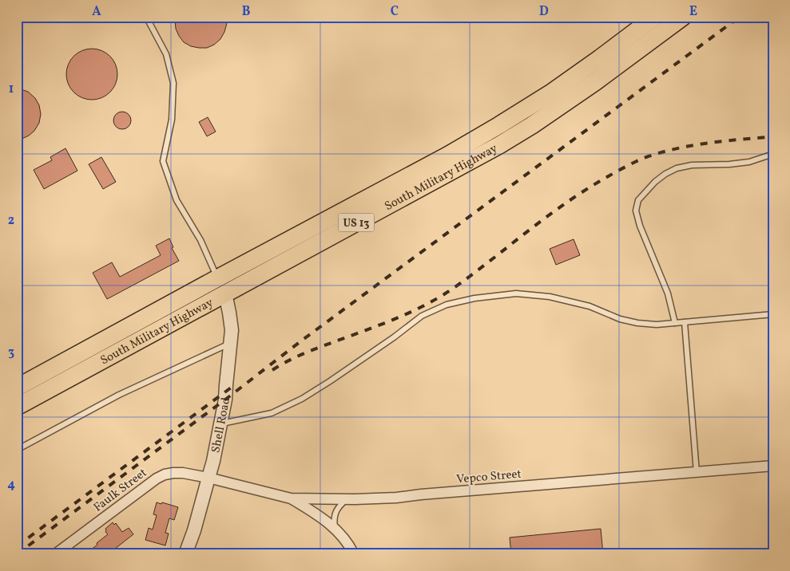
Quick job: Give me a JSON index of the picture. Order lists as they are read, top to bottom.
{
  "streets": {
    "main road": ["South Military Highway", "US 13"],
    "street": ["Shell Road", "Vepco Street", "Faulk Street"]
  },
  "crossings": [
    ["South Military Highway", "Shell Road"],
    ["Shell Road", "Vepco Street"],
    ["Shell Road", "Faulk Street"],
    ["Vepco Street", "Faulk Street"]
  ],
  "grid": {
    "columns": [
      "A",
      "B",
      "C",
      "D",
      "E"
    ],
    "rows": [
      "1",
      "2",
      "3",
      "4"
    ]
  }
}
